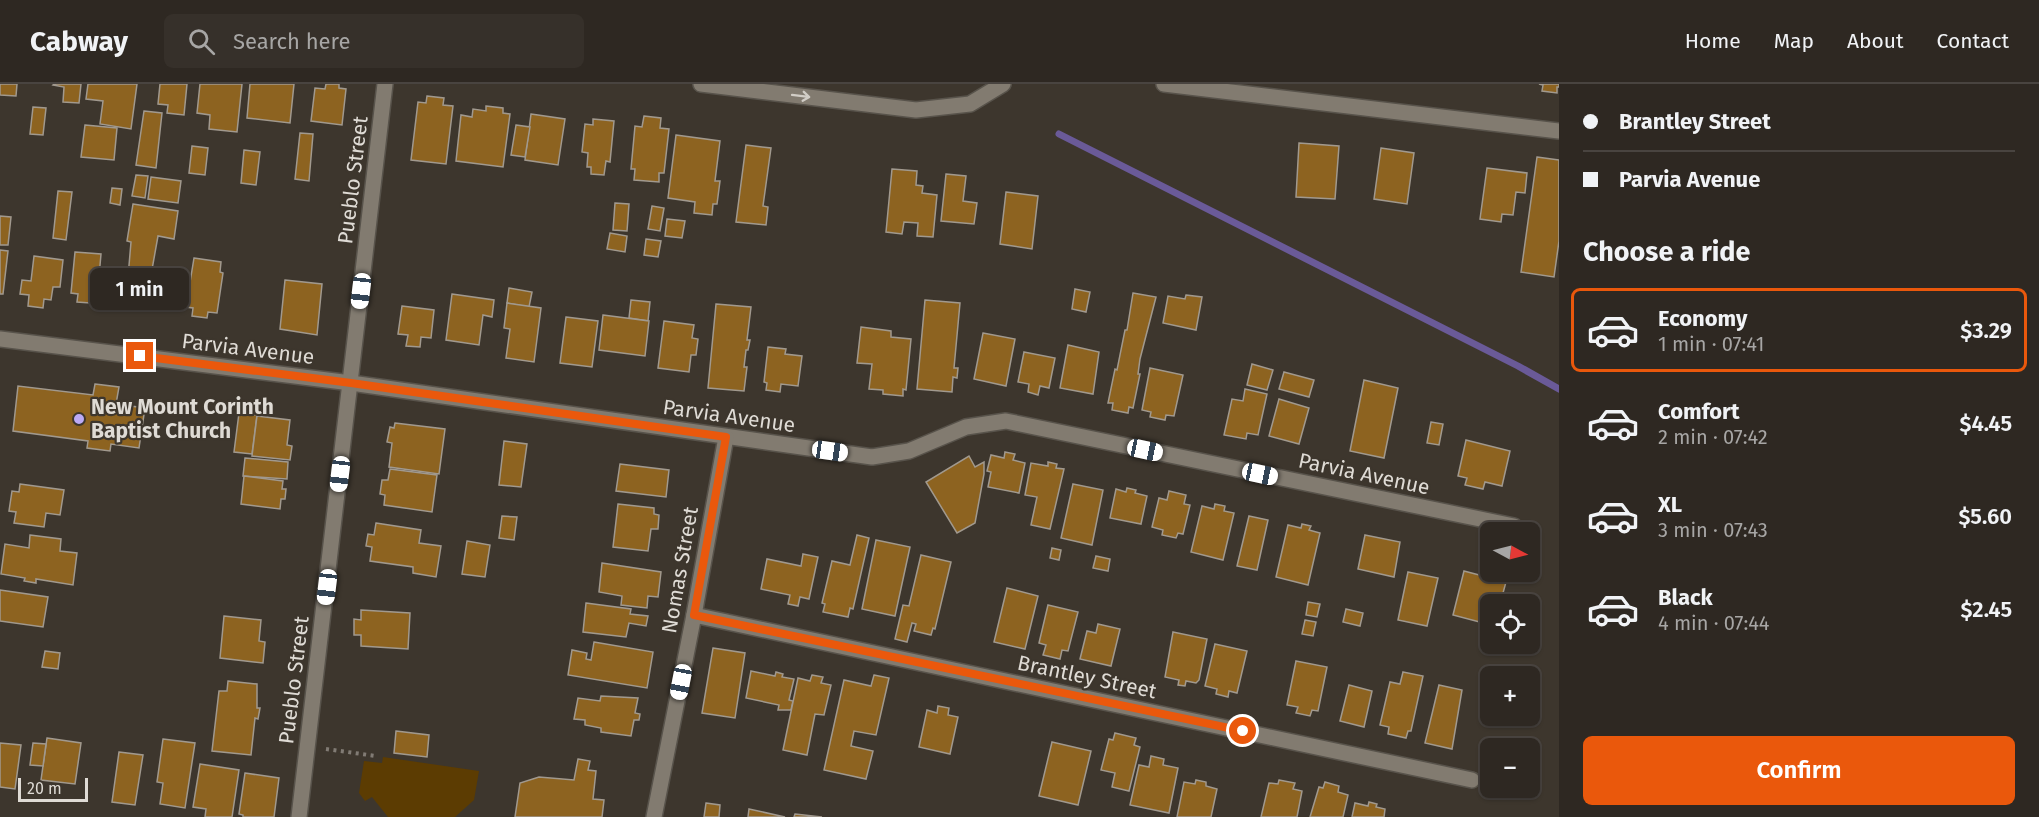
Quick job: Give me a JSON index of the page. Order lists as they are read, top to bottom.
{
  "streets": {
    "street": [
      "Pueblo Street",
      "Parvia Avenue",
      "Nomas Street",
      "Brantley Street"
    ]
  },
  "crossings": [
    ["Pueblo Street", "Parvia Avenue"],
    ["Parvia Avenue", "Nomas Street"],
    ["Nomas Street", "Brantley Street"]
  ],
  "places": ["New Mount Corinth Baptist Church"],
  "scale_bar": "20 m",
  "north": "right",
  "page": {
    "header": "Cabway",
    "search": "Search here",
    "nav": [
      "Home",
      "Map",
      "About",
      "Contact"
    ],
    "banner": ["Brantley Street", "Parvia Avenue"],
    "heading": "Choose a ride",
    "bubble": "1 min",
    "list": [
      {
        "name": "Economy",
        "note": "1 min · 07:41",
        "value": "$3.29"
      },
      {
        "name": "Comfort",
        "note": "2 min · 07:42",
        "value": "$4.45"
      },
      {
        "name": "XL",
        "note": "3 min · 07:43",
        "value": "$5.60"
      },
      {
        "name": "Black",
        "note": "4 min · 07:44",
        "value": "$2.45"
      }
    ],
    "map_buttons": ["+", "−"],
    "buttons": "Confirm",
    "scale": "20 m"
  }
}
